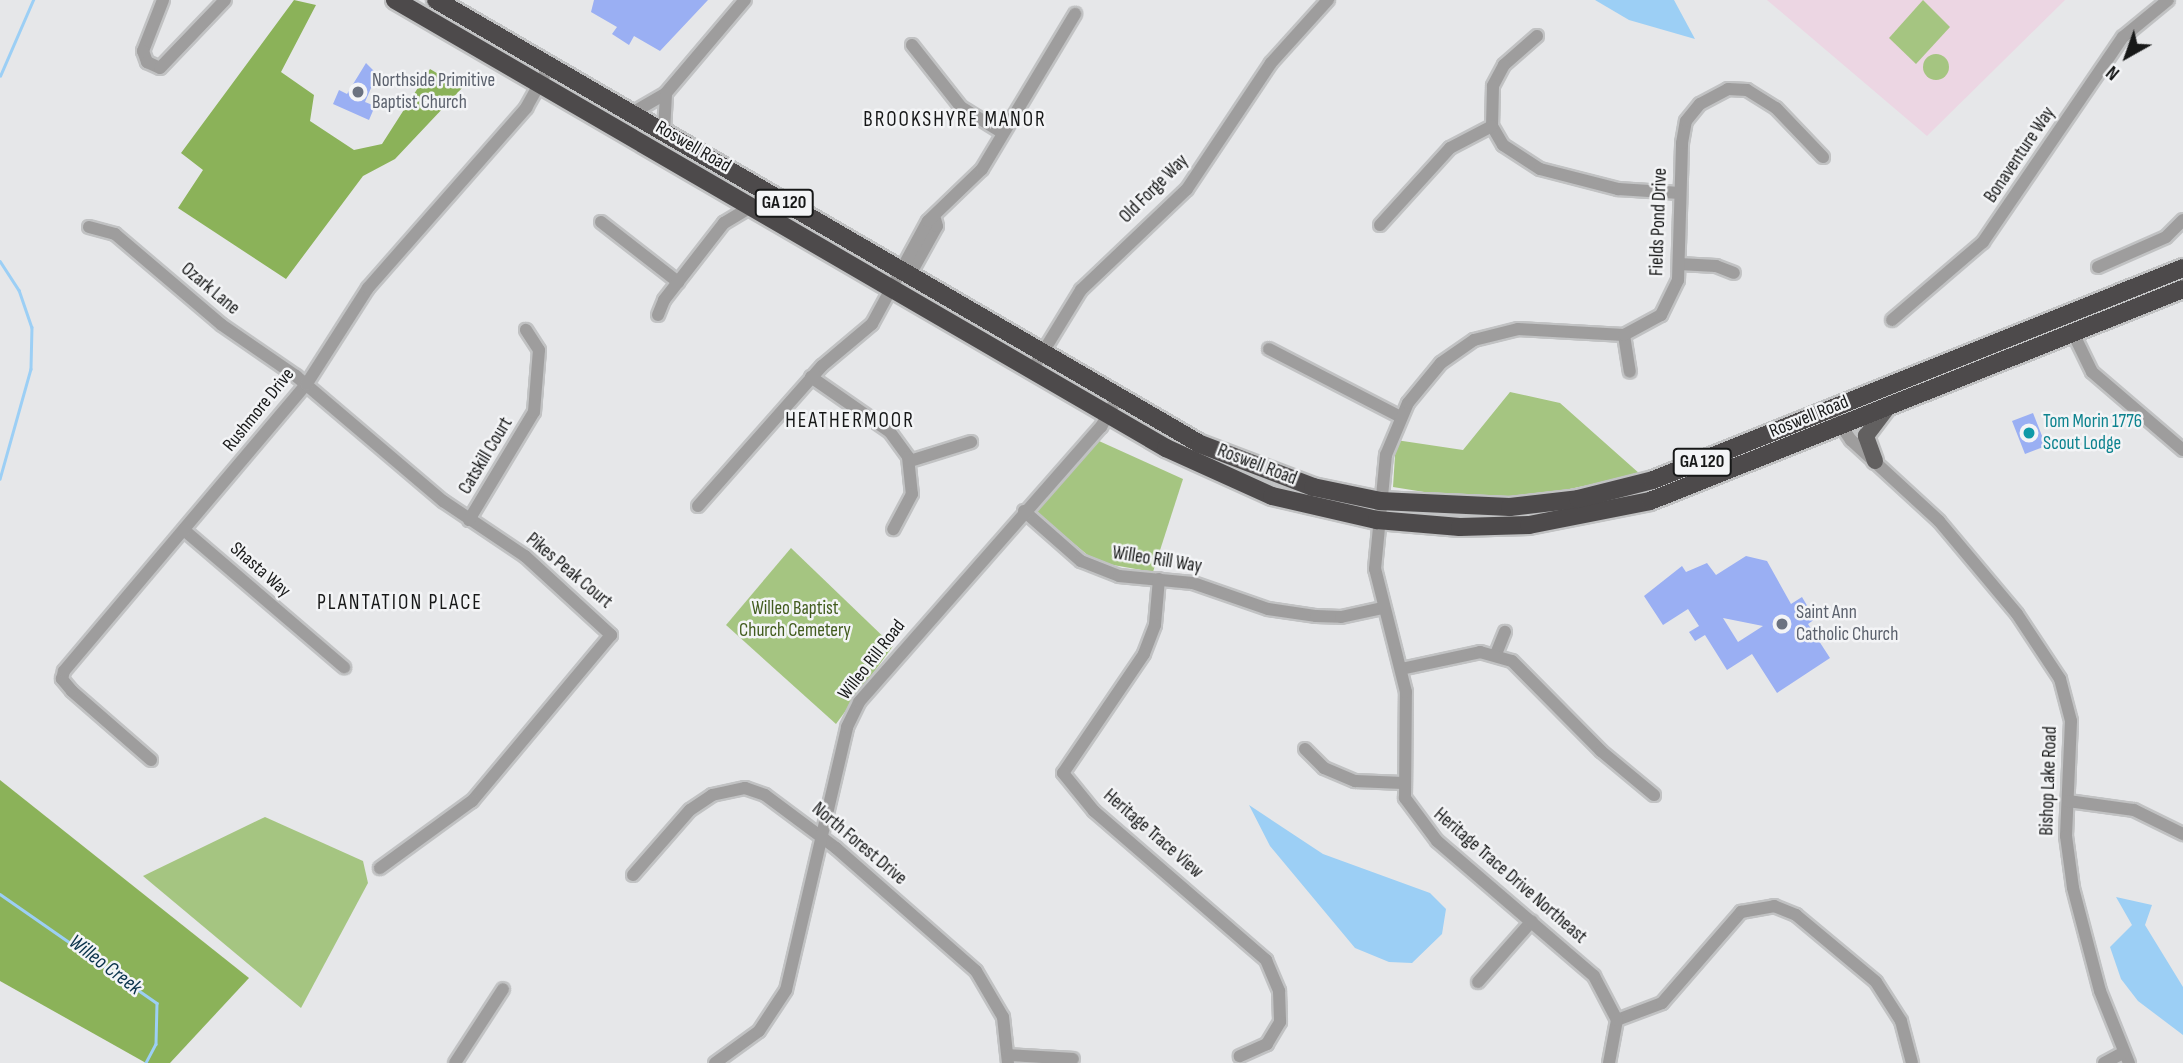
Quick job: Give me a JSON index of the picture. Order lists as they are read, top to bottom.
{
  "streets": {
    "highway": ["Roswell Road", "GA 120"],
    "street": [
      "Bonaventure Way",
      "Old Forge Way",
      "Fields Pond Drive",
      "Ozark Lane",
      "Rushmore Drive",
      "Catskill Court",
      "Willeo Rill Way",
      "Shasta Way",
      "Pikes Peak Court",
      "Willeo Rill Road",
      "Bishop Lake Road",
      "Heritage Trace View",
      "North Forest Drive",
      "Heritage Trace Drive Northeast"
    ]
  },
  "crossings": [
    ["Roswell Road", "Old Forge Way"],
    ["Roswell Road", "Rushmore Drive"],
    ["Roswell Road", "Willeo Rill Road"],
    ["Roswell Road", "Bishop Lake Road"],
    ["Roswell Road", "Heritage Trace Drive Northeast"],
    ["Ozark Lane", "Rushmore Drive"],
    ["Ozark Lane", "Pikes Peak Court"],
    ["Rushmore Drive", "Shasta Way"],
    ["Rushmore Drive", "Pikes Peak Court"],
    ["Catskill Court", "Pikes Peak Court"],
    ["Willeo Rill Way", "Willeo Rill Road"],
    ["Willeo Rill Way", "Heritage Trace View"],
    ["Willeo Rill Way", "Heritage Trace Drive Northeast"],
    ["Willeo Rill Road", "North Forest Drive"]
  ],
  "districts": ["BROOKSHYRE MANOR", "HEATHERMOOR", "PLANTATION PLACE"],
  "water": ["Willeo Creek"],
  "parks": ["Willeo Baptist Church Cemetery"],
  "places": ["Northside Primitive Baptist Church", "Tom Morin 1776 Scout Lodge", "Saint Ann Catholic Church"],
  "north": "bottom left"
}
